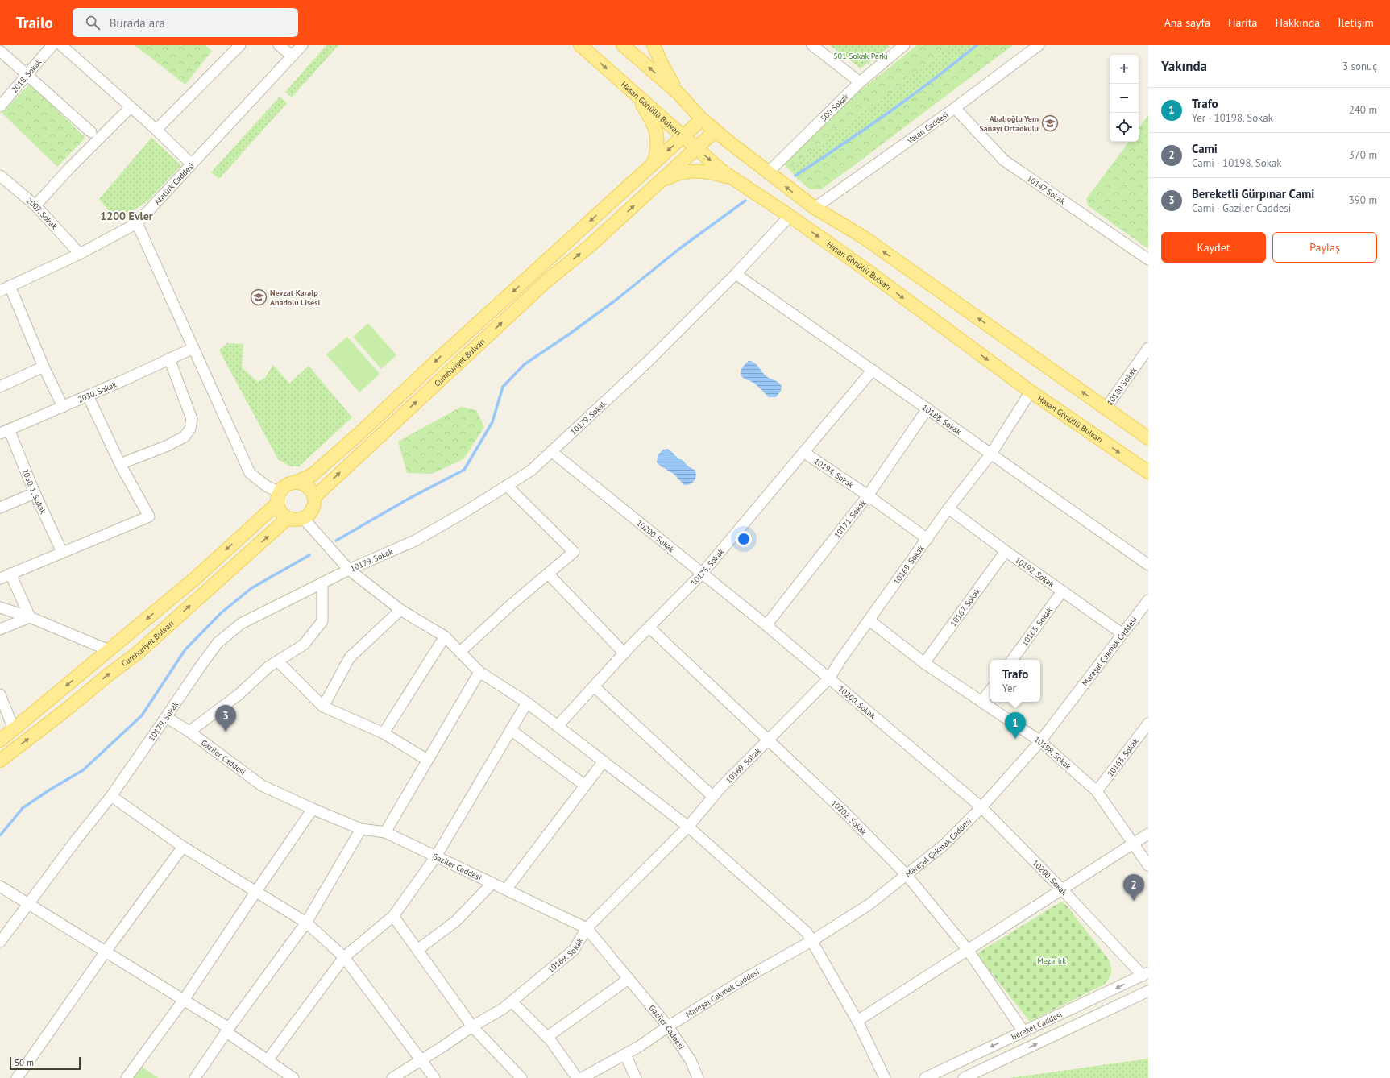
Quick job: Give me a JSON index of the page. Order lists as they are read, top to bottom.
{
  "streets": {
    "main road": ["Hasan Gönüllü Bulvarı", "Cumhuriyet Bulvarı"],
    "street": [
      "2018. Sokak",
      "500 Sokak",
      "Vatan Caddesi",
      "Atatürk Caddesi",
      "10147 Sokak",
      "2007. Sokak",
      "10180 Sokak",
      "2030. Sokak",
      "10179. Sokak",
      "10188. Sokak",
      "10194. Sokak",
      "2030/1. Sokak",
      "10171. Sokak",
      "10200. Sokak",
      "10169. Sokak",
      "10175. Sokak",
      "10192. Sokak",
      "10167. Sokak",
      "10165. Sokak",
      "Mareşal Çakmak Caddesi",
      "10198. Sokak",
      "Gaziler Caddesi",
      "10163. Sokak",
      "10202. Sokak",
      "Bereket Caddesi"
    ]
  },
  "crossings": [
    ["Hasan Gönüllü Bulvarı", "10179. Sokak"],
    ["Hasan Gönüllü Bulvarı", "10169. Sokak"],
    ["Vatan Caddesi", "10147 Sokak"],
    ["Atatürk Caddesi", "2007. Sokak"],
    ["2030. Sokak", "2030/1. Sokak"],
    ["10179. Sokak", "10188. Sokak"],
    ["10179. Sokak", "10200. Sokak"],
    ["10179. Sokak", "Gaziler Caddesi"],
    ["10188. Sokak", "10171. Sokak"],
    ["10188. Sokak", "10169. Sokak"],
    ["10188. Sokak", "10175. Sokak"],
    ["10194. Sokak", "10171. Sokak"],
    ["10194. Sokak", "10169. Sokak"],
    ["10194. Sokak", "10175. Sokak"],
    ["10171. Sokak", "10200. Sokak"],
    ["10200. Sokak", "10169. Sokak"],
    ["10200. Sokak", "10175. Sokak"],
    ["10200. Sokak", "Mareşal Çakmak Caddesi"],
    ["10200. Sokak", "Bereket Caddesi"],
    ["10169. Sokak", "10192. Sokak"],
    ["10169. Sokak", "10198. Sokak"],
    ["10169. Sokak", "Gaziler Caddesi"],
    ["10169. Sokak", "10202. Sokak"],
    ["10175. Sokak", "10202. Sokak"],
    ["10192. Sokak", "10167. Sokak"],
    ["10192. Sokak", "10165. Sokak"],
    ["10192. Sokak", "Mareşal Çakmak Caddesi"],
    ["10167. Sokak", "10198. Sokak"],
    ["Mareşal Çakmak Caddesi", "10198. Sokak"],
    ["Mareşal Çakmak Caddesi", "Gaziler Caddesi"],
    ["Mareşal Çakmak Caddesi", "10202. Sokak"],
    ["10198. Sokak", "10163. Sokak"],
    ["10202. Sokak", "Bereket Caddesi"]
  ],
  "districts": ["1200 Evler"],
  "parks": ["501 Sokak Parkı", "Mezarlık"],
  "places": {
    "school or university": ["Abalıoğlu Yem Sanayi Ortaokulu", "Nevzat Karalp Anadolu Lisesi"]
  },
  "scale_bar": "50 m",
  "page": {
    "header": "Trailo",
    "search": "Burada ara",
    "nav": [
      "Ana sayfa",
      "Harita",
      "Hakkında",
      "İletişim"
    ],
    "heading": ["Yakında", "3 sonuç"],
    "map_buttons": ["+", "−"],
    "list": [
      {
        "mark": "1",
        "name": "Trafo",
        "note": "Yer · 10198. Sokak",
        "value": "240 m"
      },
      {
        "mark": "2",
        "name": "Cami",
        "note": "Cami · 10198. Sokak",
        "value": "370 m"
      },
      {
        "mark": "3",
        "name": "Bereketli Gürpınar Cami",
        "note": "Cami · Gaziler Caddesi",
        "value": "390 m"
      }
    ],
    "buttons": ["Kaydet", "Paylaş"],
    "popup": ["Trafo", "Yer"],
    "pins": ["3", "1", "2"],
    "scale": "50 m"
  }
}
